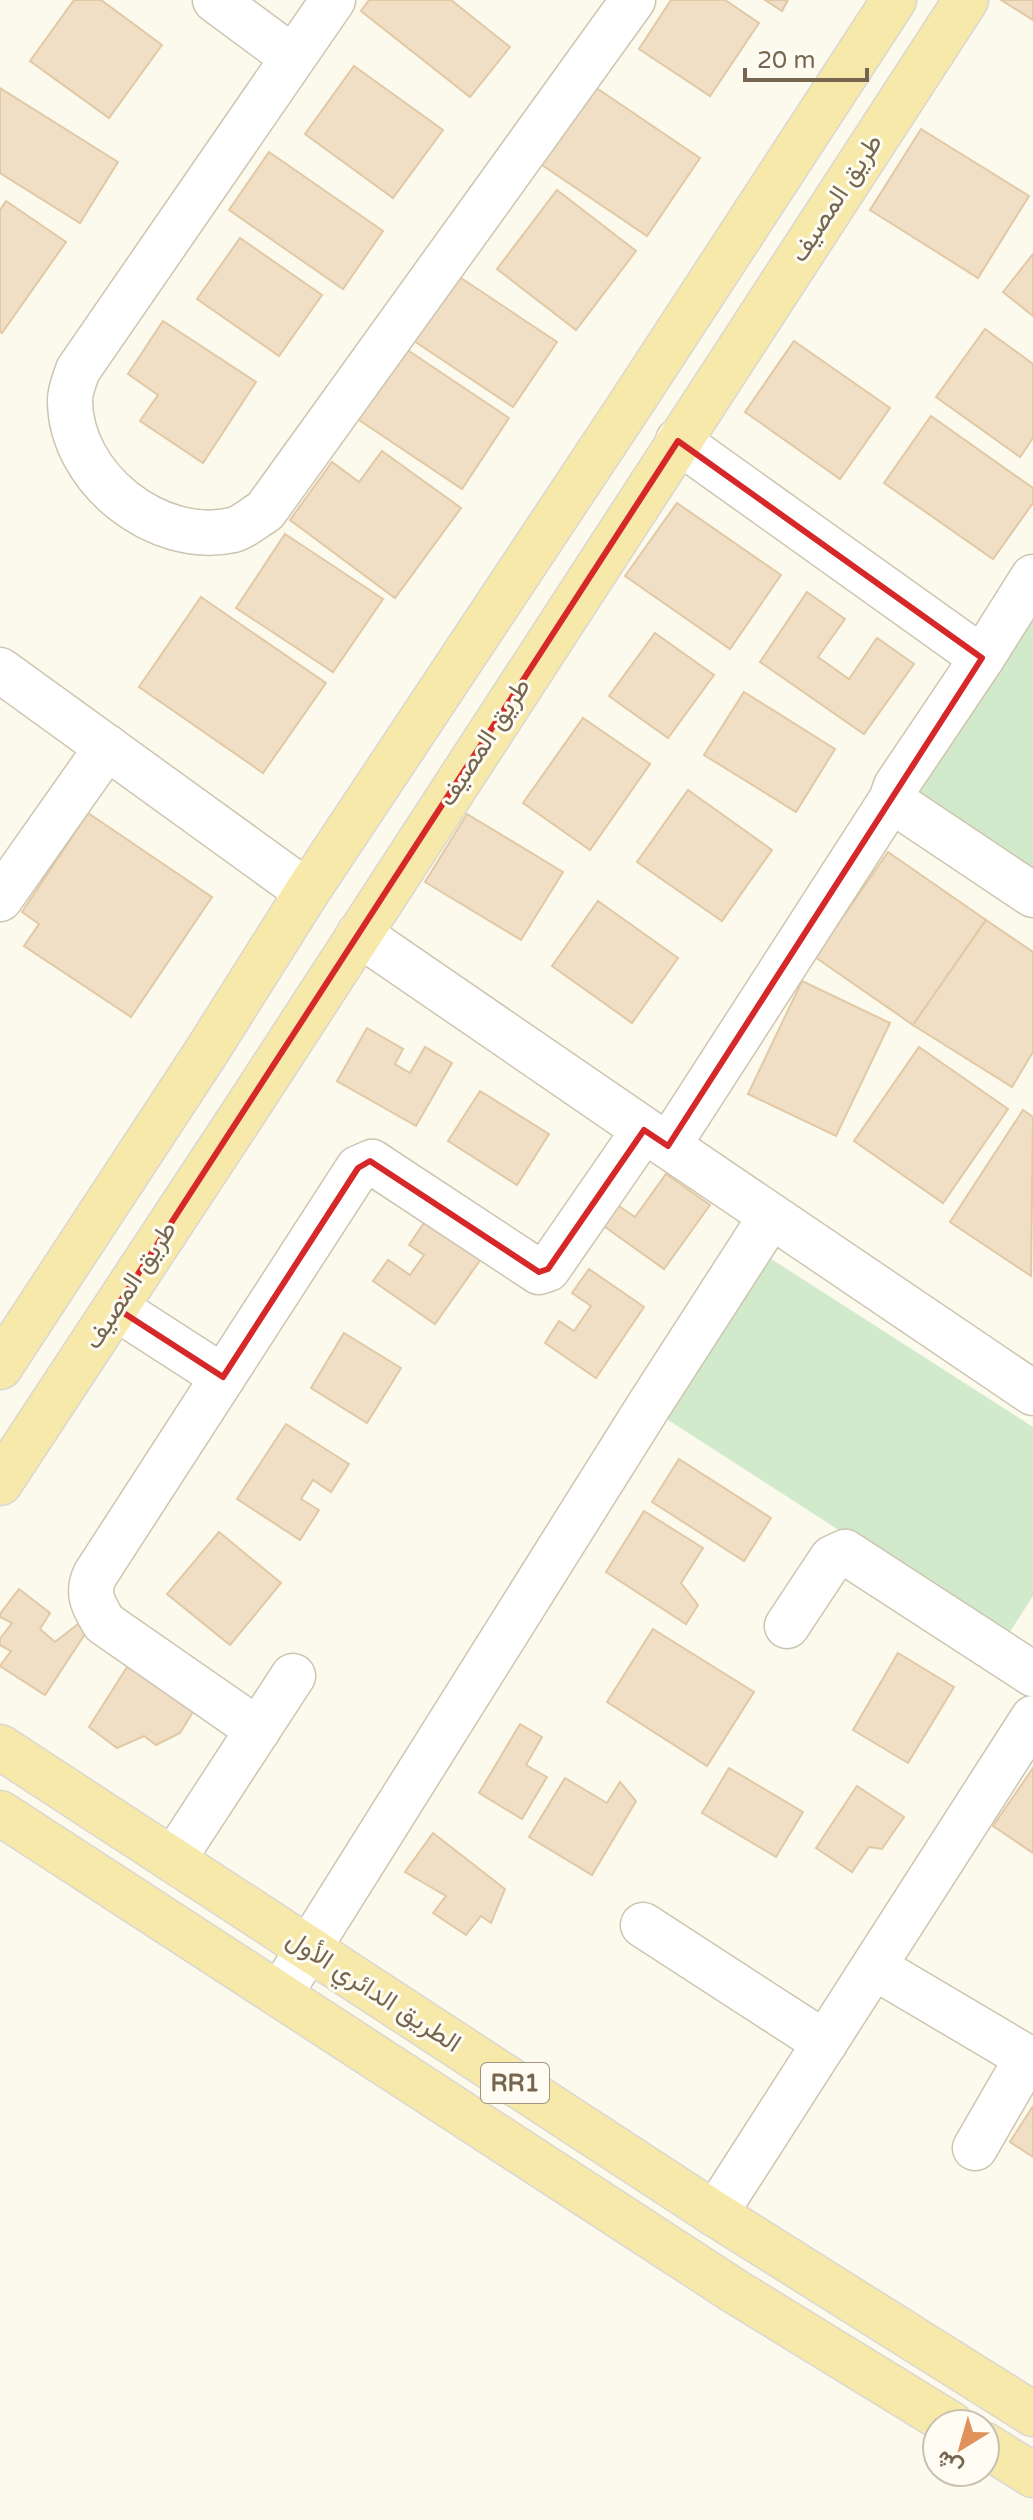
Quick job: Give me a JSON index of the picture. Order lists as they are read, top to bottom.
{
  "streets": {
    "main road": ["طريق المصيف", "الطريق الدائري الأول", "RR1"]
  },
  "scale_bar": "20 m",
  "north": "bottom left"
}
